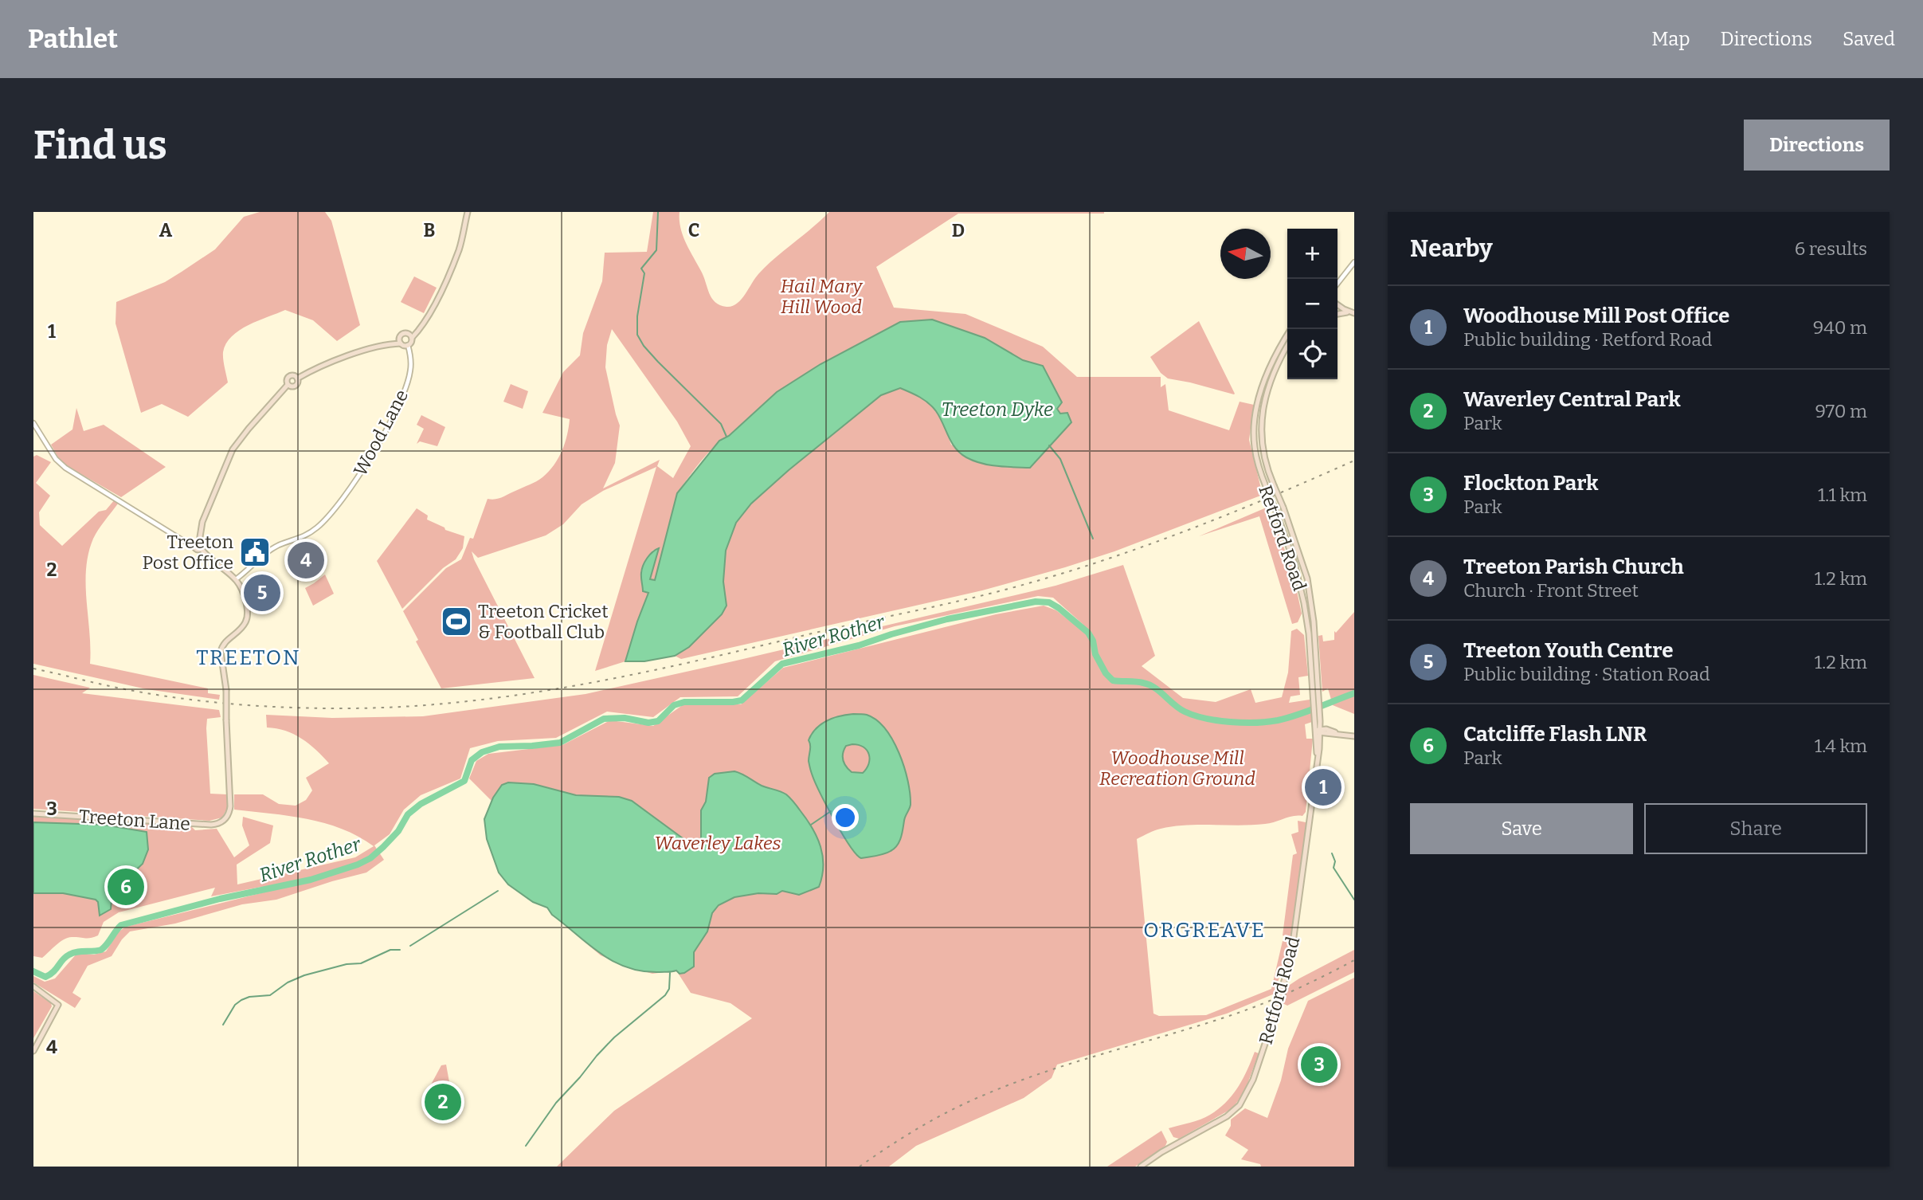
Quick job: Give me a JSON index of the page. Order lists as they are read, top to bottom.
{
  "streets": {
    "main road": ["Retford Road", "Treeton Lane"],
    "street": ["Wood Lane"]
  },
  "crossings": [
    ["Wood Lane", "Treeton Lane"]
  ],
  "districts": ["TREETON", "ORGREAVE"],
  "water": ["Treeton Dyke", "River Rother"],
  "parks": ["Hail Mary Hill Wood", "Woodhouse Mill Recreation Ground", "Waverley Lakes"],
  "places": {
    "public building": ["Treeton Post Office"],
    "sports": ["Treeton Cricket & Football Club"]
  },
  "north": "left",
  "page": {
    "header": "Pathlet",
    "nav": ["Map", "Directions", "Saved"],
    "buttons": [
      "Directions",
      ["Save", "Share"]
    ],
    "title": "Find us",
    "heading": ["Nearby", "6 results"],
    "map_buttons": ["+", "−"],
    "list": [
      {
        "mark": "1",
        "name": "Woodhouse Mill Post Office",
        "note": "Public building · Retford Road",
        "value": "940 m"
      },
      {
        "mark": "2",
        "name": "Waverley Central Park",
        "note": "Park",
        "value": "970 m"
      },
      {
        "mark": "3",
        "name": "Flockton Park",
        "note": "Park",
        "value": "1.1 km"
      },
      {
        "mark": "4",
        "name": "Treeton Parish Church",
        "note": "Church · Front Street",
        "value": "1.2 km"
      },
      {
        "mark": "5",
        "name": "Treeton Youth Centre",
        "note": "Public building · Station Road",
        "value": "1.2 km"
      },
      {
        "mark": "6",
        "name": "Catcliffe Flash LNR",
        "note": "Park",
        "value": "1.4 km"
      }
    ],
    "pins": [
      "4",
      "5",
      "1",
      "6",
      "3",
      "2"
    ]
  },
  "grid": {
    "columns": [
      "A",
      "B",
      "C",
      "D"
    ],
    "rows": [
      "1",
      "2",
      "3",
      "4"
    ]
  }
}
